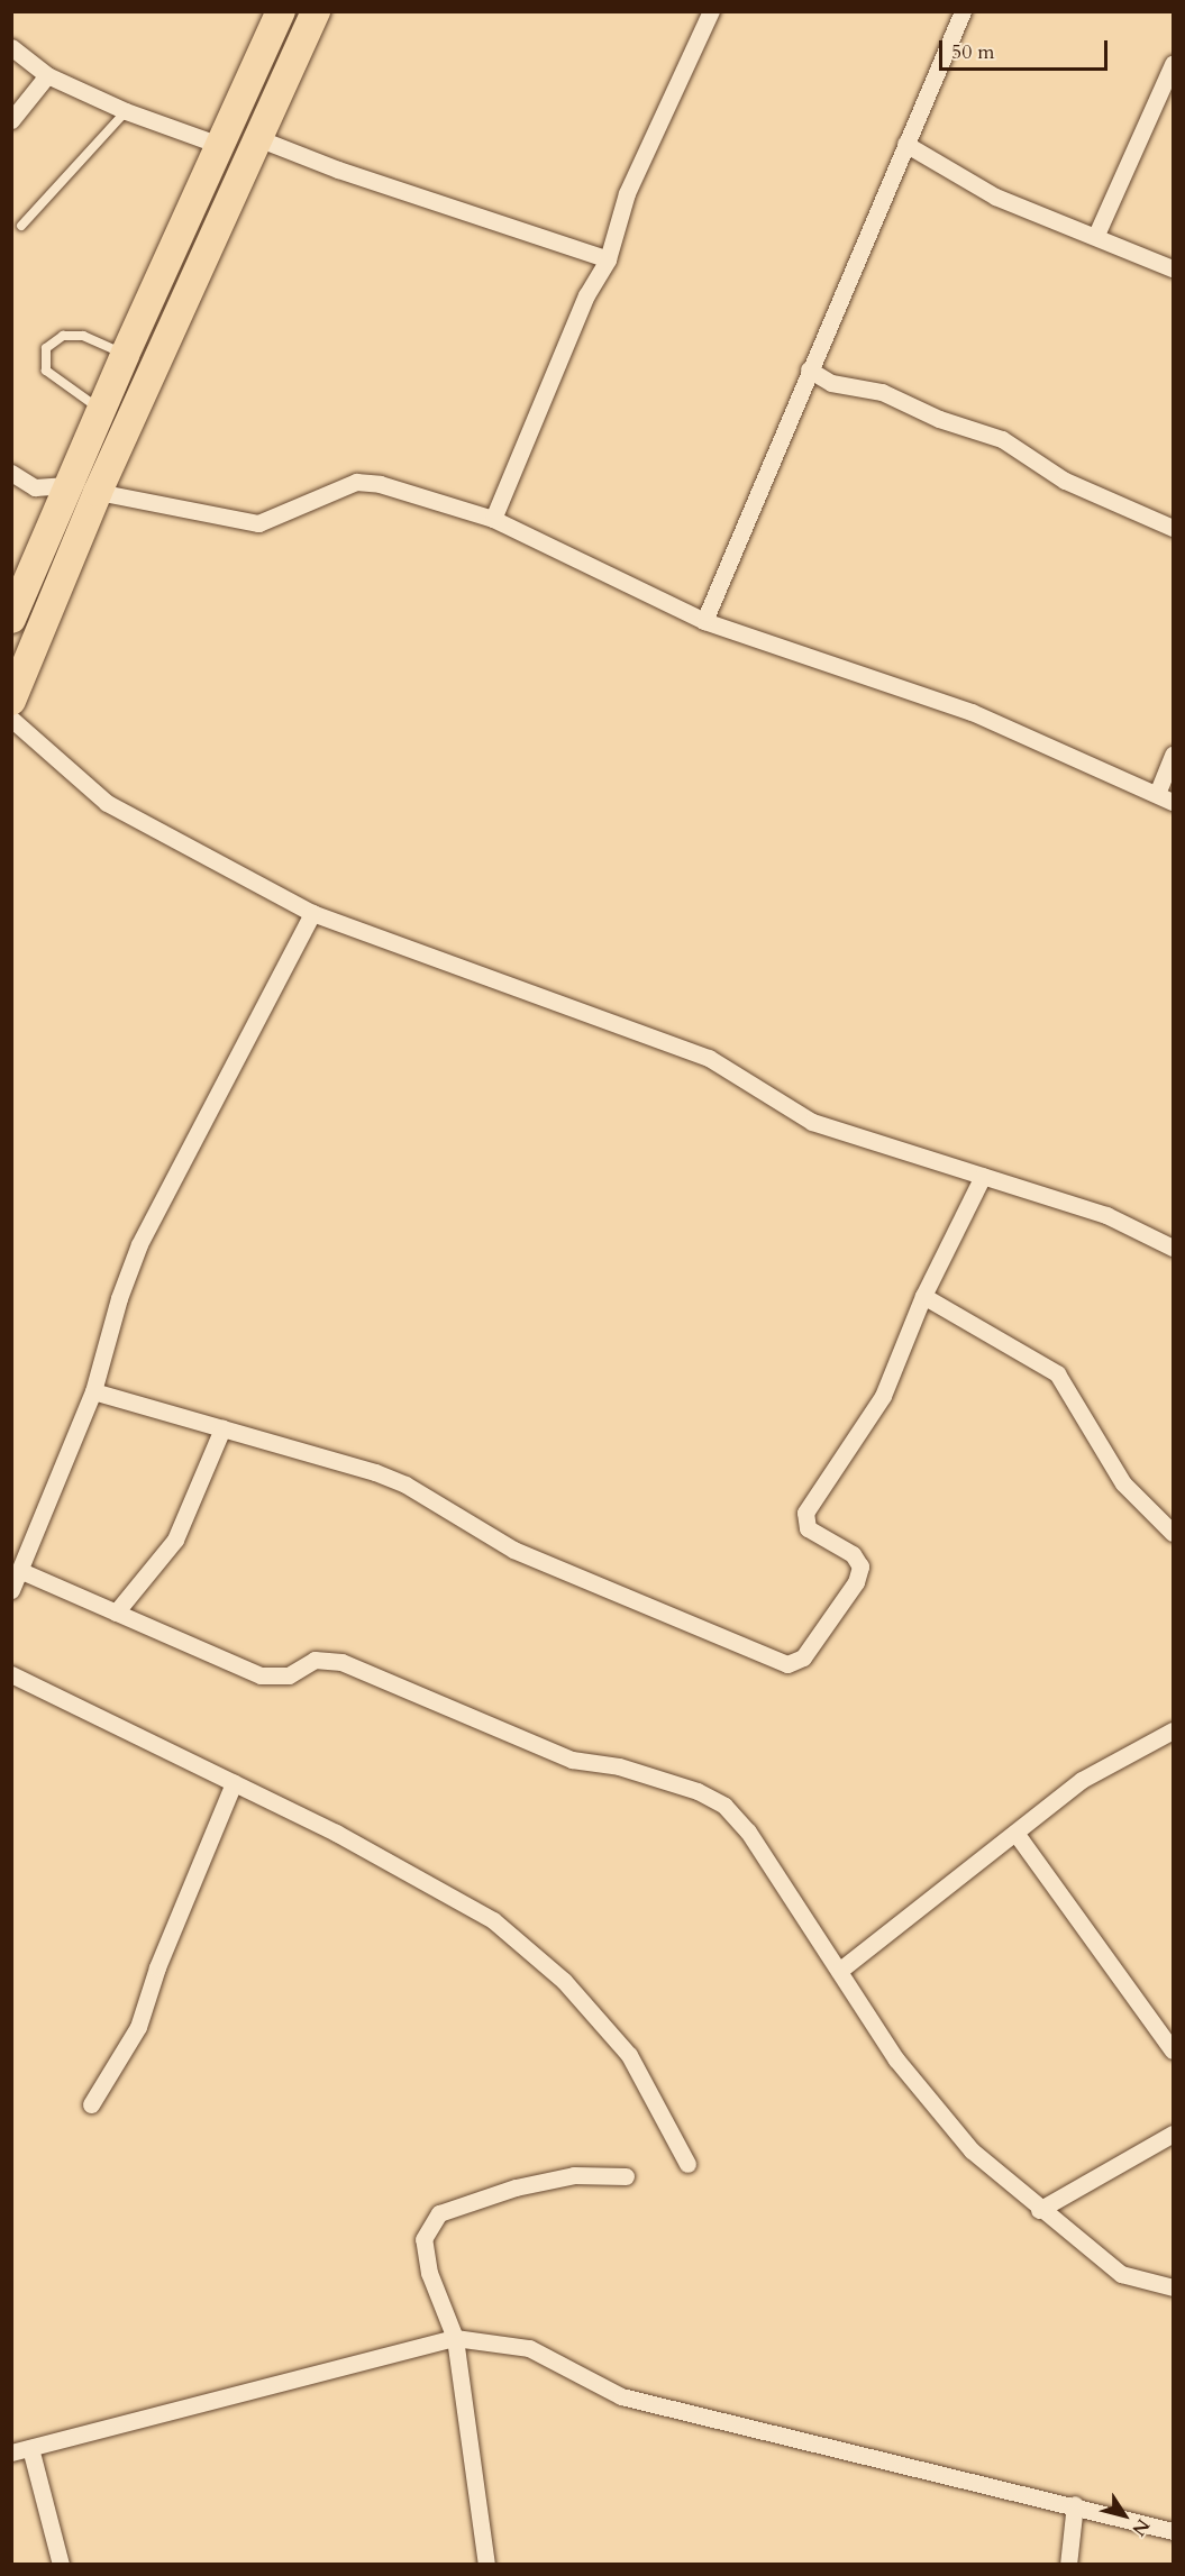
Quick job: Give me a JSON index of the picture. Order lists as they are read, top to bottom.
{
  "scale_bar": "50 m",
  "north": "bottom right"
}
